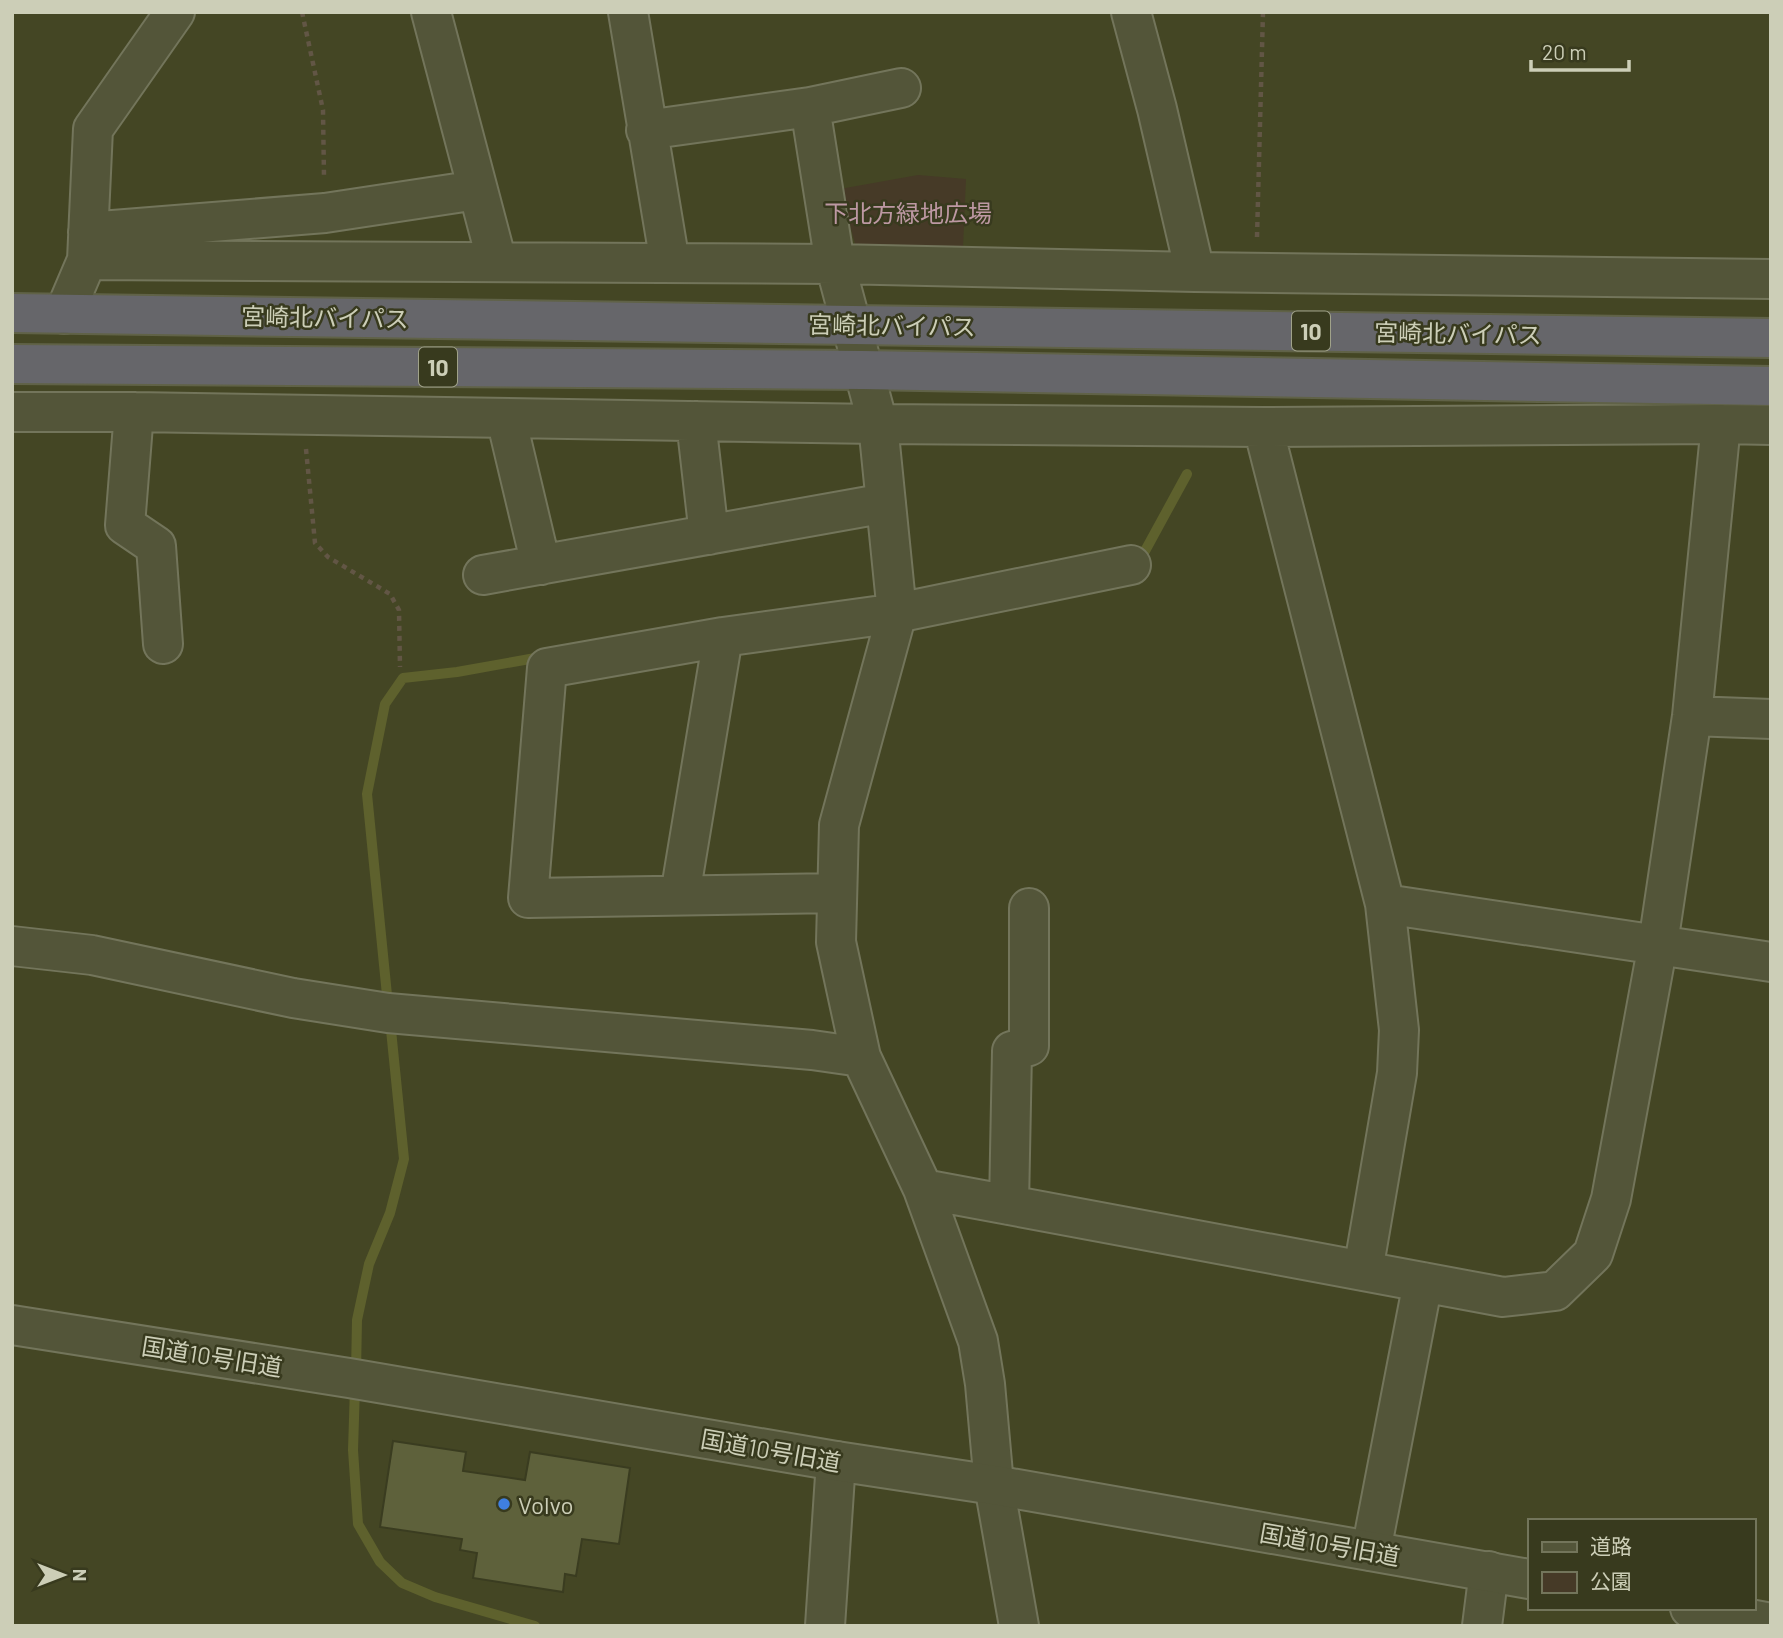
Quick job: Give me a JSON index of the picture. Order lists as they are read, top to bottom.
{
  "streets": {
    "highway": ["宮崎北バイパス", "10"],
    "street": ["国道10号旧道"]
  },
  "parks": ["下北方緑地広場"],
  "places": ["Volvo"],
  "legend": ["道路", "公園"],
  "scale_bar": "20 m",
  "north": "right"
}
